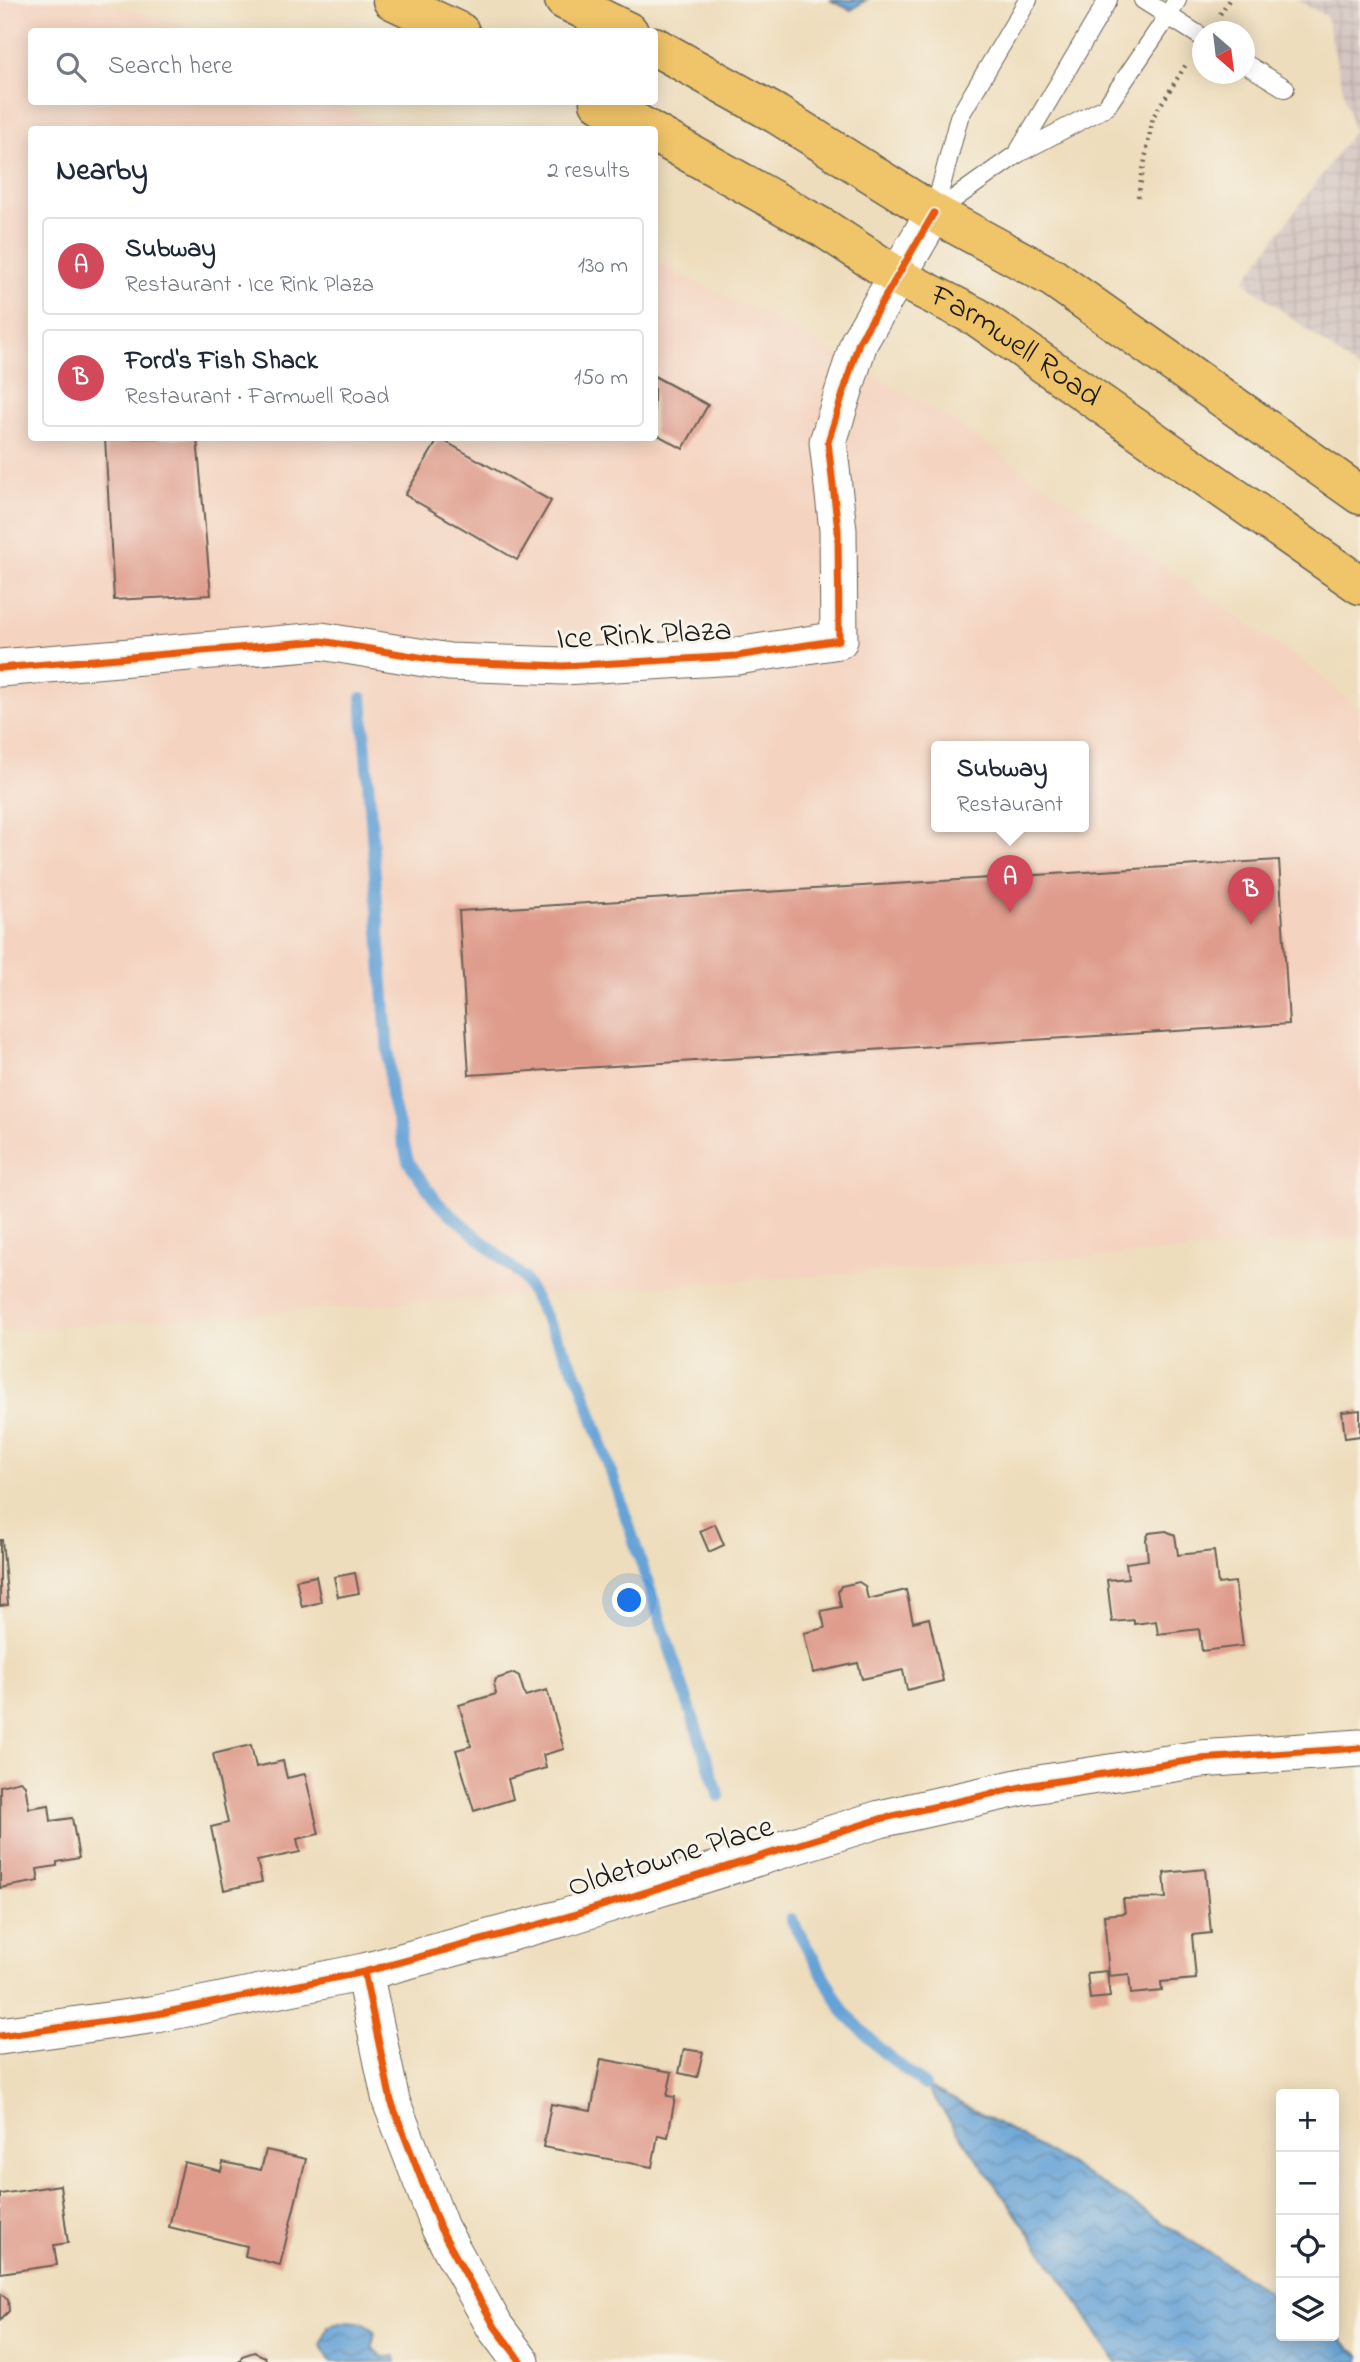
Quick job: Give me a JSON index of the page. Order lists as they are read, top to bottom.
{
  "streets": {
    "main road": ["Farmwell Road"],
    "street": ["Ice Rink Plaza", "Oldetowne Place"]
  },
  "crossings": [
    ["Farmwell Road", "Ice Rink Plaza"]
  ],
  "north": "bottom right",
  "page": {
    "search": "Search here",
    "heading": ["Nearby", "2 results"],
    "list": [
      {
        "mark": "A",
        "name": "Subway",
        "note": "Restaurant · Ice Rink Plaza",
        "value": "130 m"
      },
      {
        "mark": "B",
        "name": "Ford's Fish Shack",
        "note": "Restaurant · Farmwell Road",
        "value": "150 m"
      }
    ],
    "popup": ["Subway", "Restaurant"],
    "pins": ["A", "B"],
    "map_buttons": ["+", "−"]
  }
}
